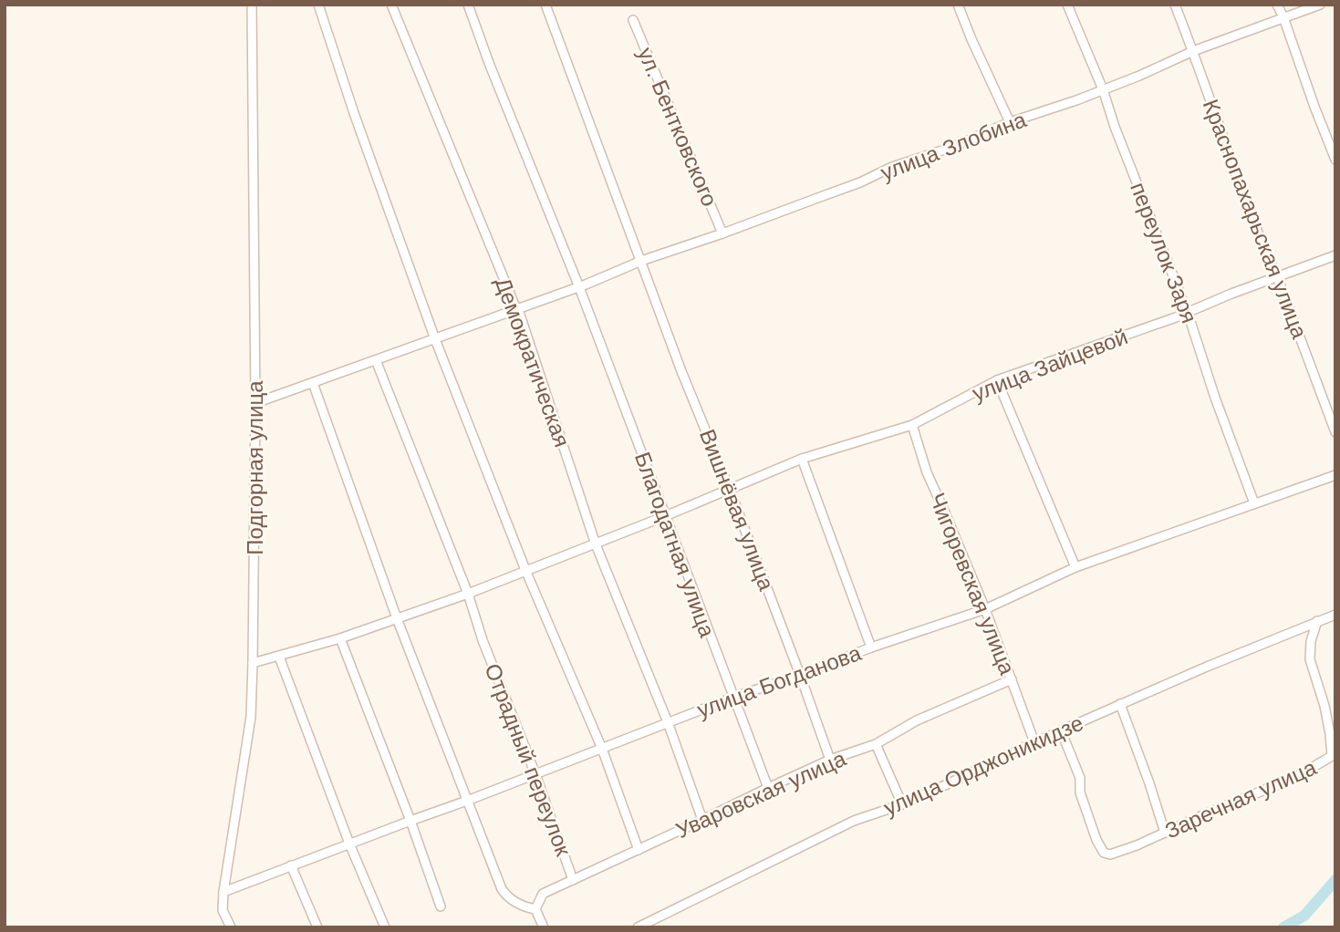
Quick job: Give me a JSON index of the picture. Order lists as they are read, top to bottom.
{
  "streets": {
    "street": [
      "ул. Бентковского",
      "улица Злобина",
      "Краснопахарьская улица",
      "переулок Заря",
      "Демократическая",
      "улица Зайцевой",
      "Подгорная улица",
      "Вишнёвая улица",
      "Благодатная улица",
      "Чигоревская улица",
      "улица Богданова",
      "Отрадный переулок",
      "улица Орджоникидзе",
      "Уваровская улица",
      "Заречная улица"
    ]
  },
  "crossings": [
    ["ул. Бентковского", "улица Злобина"],
    ["улица Злобина", "Краснопахарьская улица"],
    ["улица Злобина", "переулок Заря"],
    ["улица Злобина", "Демократическая"],
    ["улица Злобина", "Подгорная улица"],
    ["улица Злобина", "Вишнёвая улица"],
    ["улица Злобина", "Благодатная улица"],
    ["улица Злобина", "Отрадный переулок"],
    ["Краснопахарьская улица", "улица Зайцевой"],
    ["переулок Заря", "улица Зайцевой"],
    ["переулок Заря", "улица Богданова"],
    ["Демократическая", "улица Зайцевой"],
    ["Демократическая", "улица Богданова"],
    ["Демократическая", "Уваровская улица"],
    ["улица Зайцевой", "Подгорная улица"],
    ["улица Зайцевой", "Вишнёвая улица"],
    ["улица Зайцевой", "Благодатная улица"],
    ["улица Зайцевой", "Чигоревская улица"],
    ["улица Зайцевой", "Отрадный переулок"],
    ["Подгорная улица", "улица Богданова"],
    ["Вишнёвая улица", "улица Богданова"],
    ["Вишнёвая улица", "Уваровская улица"],
    ["Благодатная улица", "улица Богданова"],
    ["Благодатная улица", "Уваровская улица"],
    ["Чигоревская улица", "улица Богданова"],
    ["Чигоревская улица", "улица Орджоникидзе"],
    ["Чигоревская улица", "Уваровская улица"],
    ["улица Богданова", "Отрадный переулок"],
    ["Отрадный переулок", "Уваровская улица"],
    ["улица Орджоникидзе", "Заречная улица"]
  ]
}
